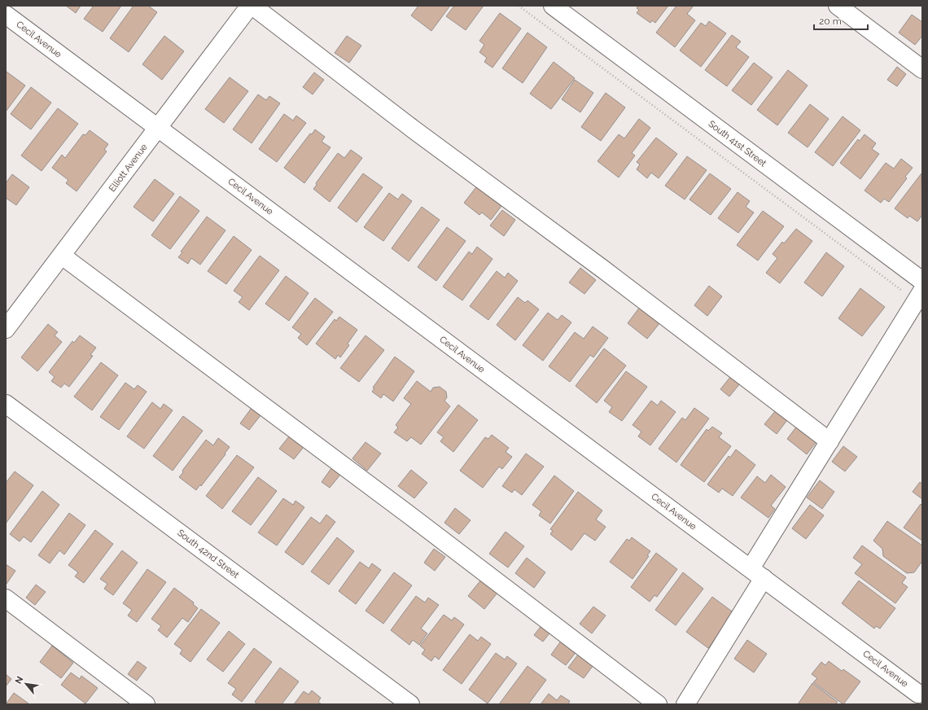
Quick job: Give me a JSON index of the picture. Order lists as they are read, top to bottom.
{
  "streets": {
    "street": [
      "Cecil Avenue",
      "South 41st Street",
      "Elliott Avenue",
      "South 42nd Street"
    ]
  },
  "crossings": [
    ["Cecil Avenue", "Elliott Avenue"]
  ],
  "scale_bar": "20 m",
  "north": "top left"
}
